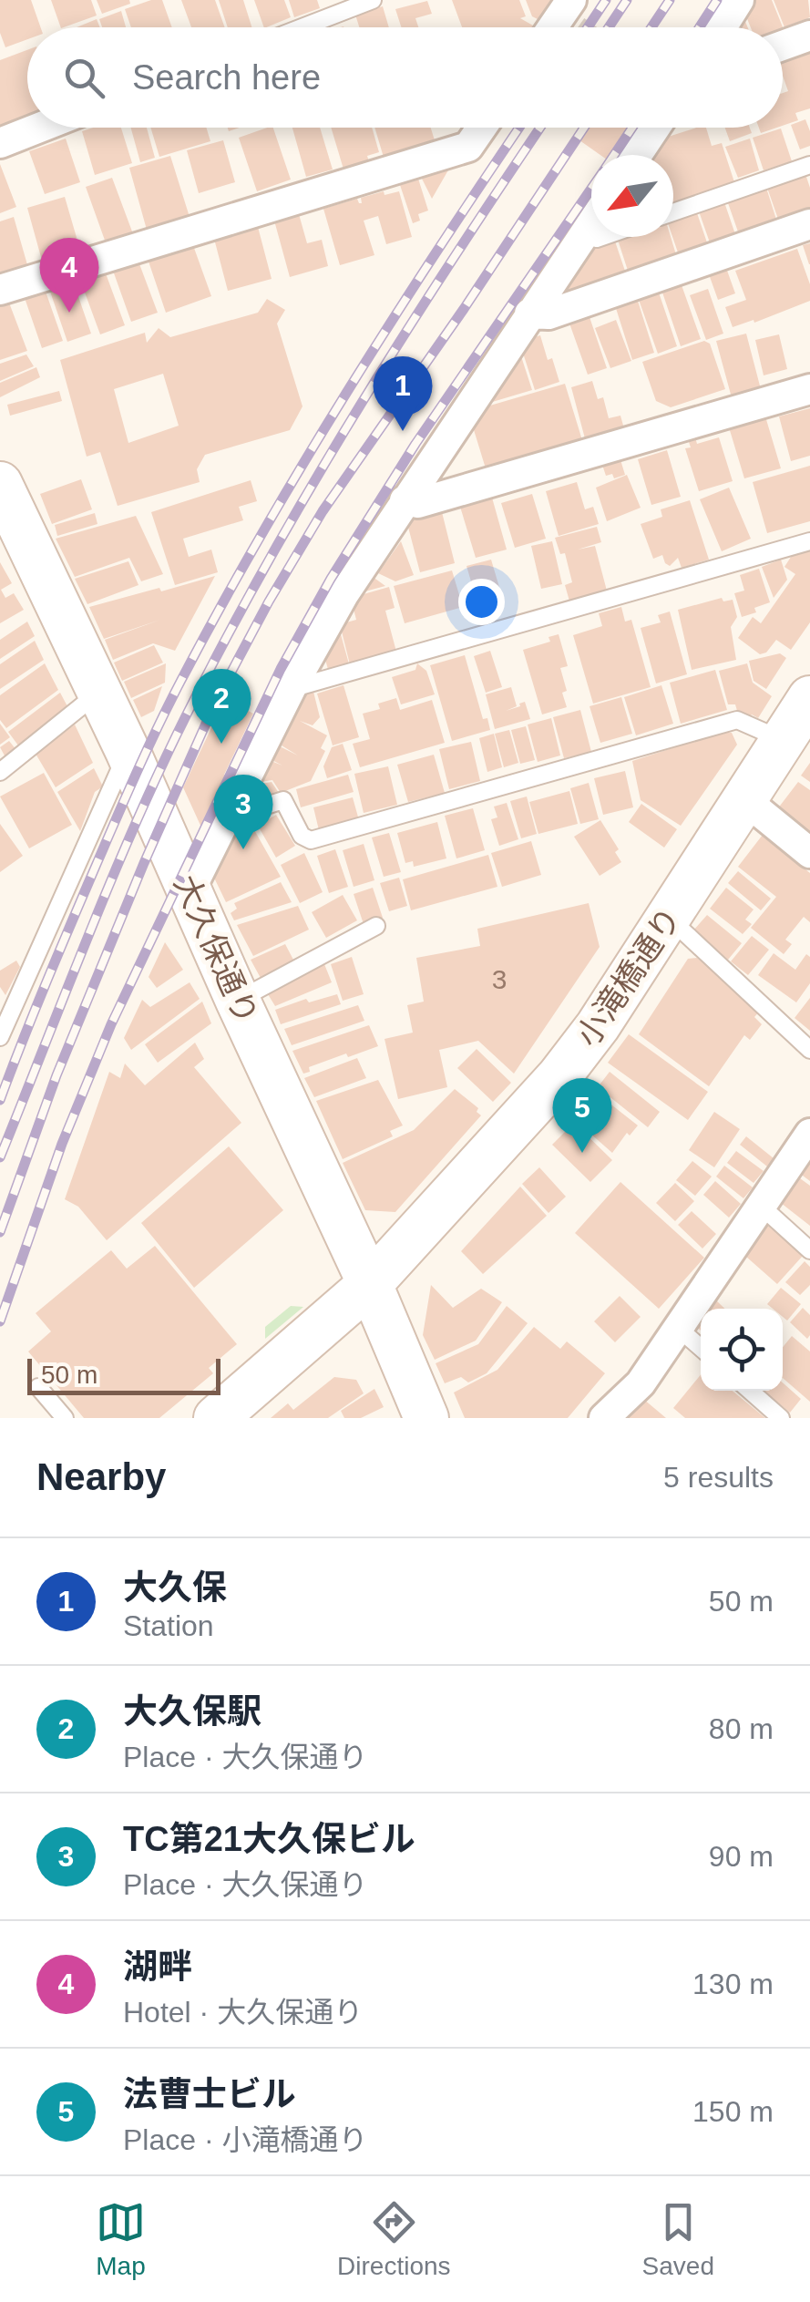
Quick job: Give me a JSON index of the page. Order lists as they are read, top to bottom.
{
  "streets": {
    "main road": ["大久保通り", "小滝橋通り"]
  },
  "crossings": [
    ["大久保通り", "小滝橋通り"]
  ],
  "house_numbers": ["3"],
  "scale_bar": "50 m",
  "north": "bottom left",
  "page": {
    "search": "Search here",
    "pins": [
      "4",
      "1",
      "2",
      "3",
      "5"
    ],
    "scale": "50 m",
    "heading": ["Nearby", "5 results"],
    "list": [
      {
        "mark": "1",
        "name": "大久保",
        "note": "Station",
        "value": "50 m"
      },
      {
        "mark": "2",
        "name": "大久保駅",
        "note": "Place · 大久保通り",
        "value": "80 m"
      },
      {
        "mark": "3",
        "name": "TC第21大久保ビル",
        "note": "Place · 大久保通り",
        "value": "90 m"
      },
      {
        "mark": "4",
        "name": "湖畔",
        "note": "Hotel · 大久保通り",
        "value": "130 m"
      },
      {
        "mark": "5",
        "name": "法曹士ビル",
        "note": "Place · 小滝橋通り",
        "value": "150 m"
      }
    ],
    "nav": ["Map", "Directions", "Saved"]
  }
}
